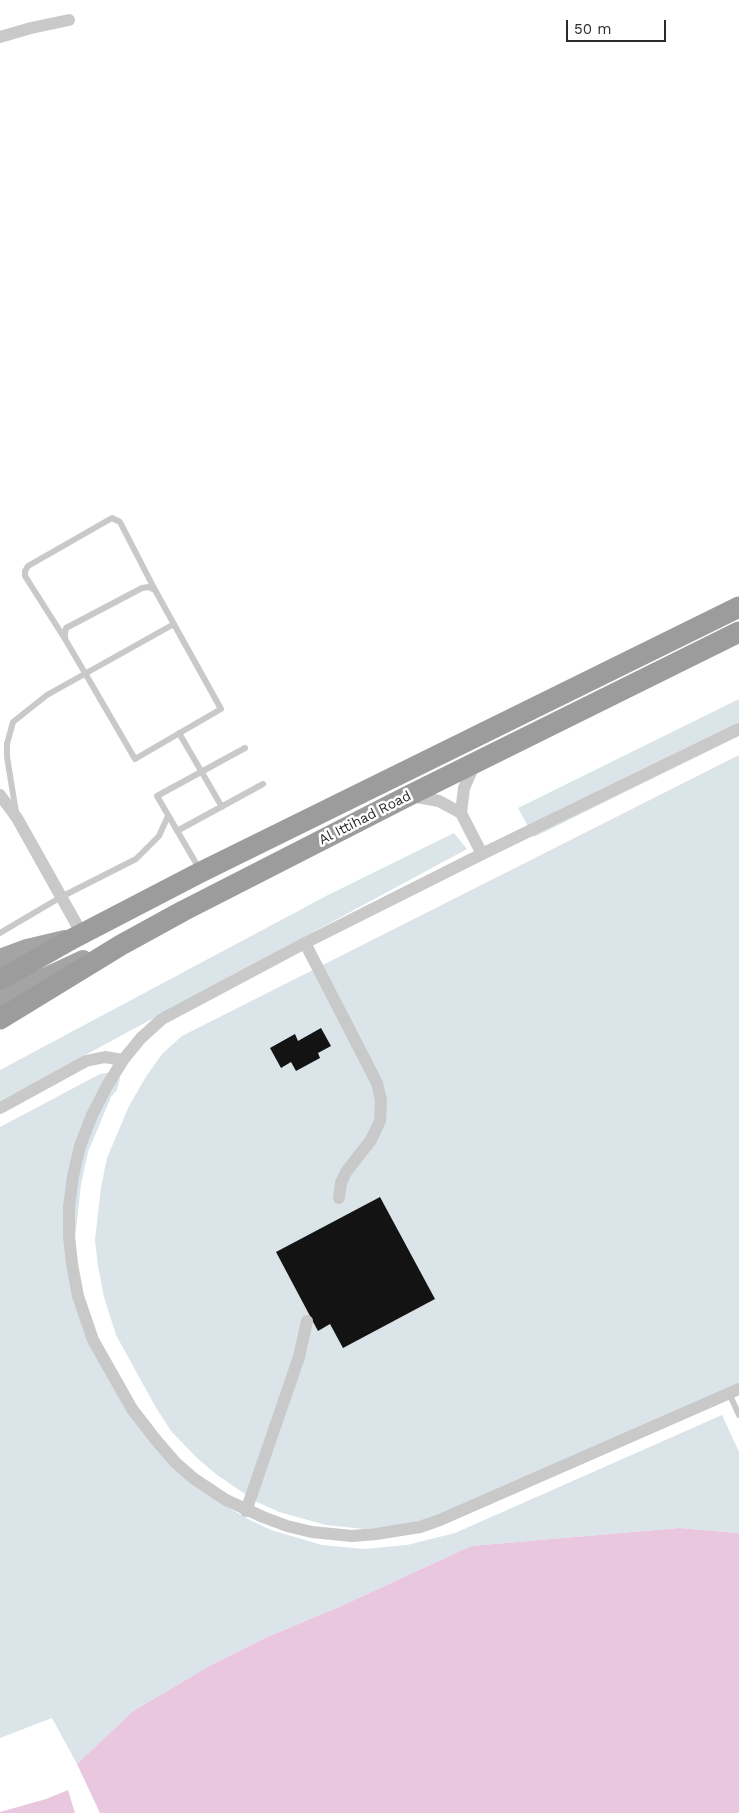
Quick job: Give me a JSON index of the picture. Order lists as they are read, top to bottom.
{
  "streets": {
    "highway": ["Al Ittihad Road"]
  },
  "scale_bar": "50 m"
}
